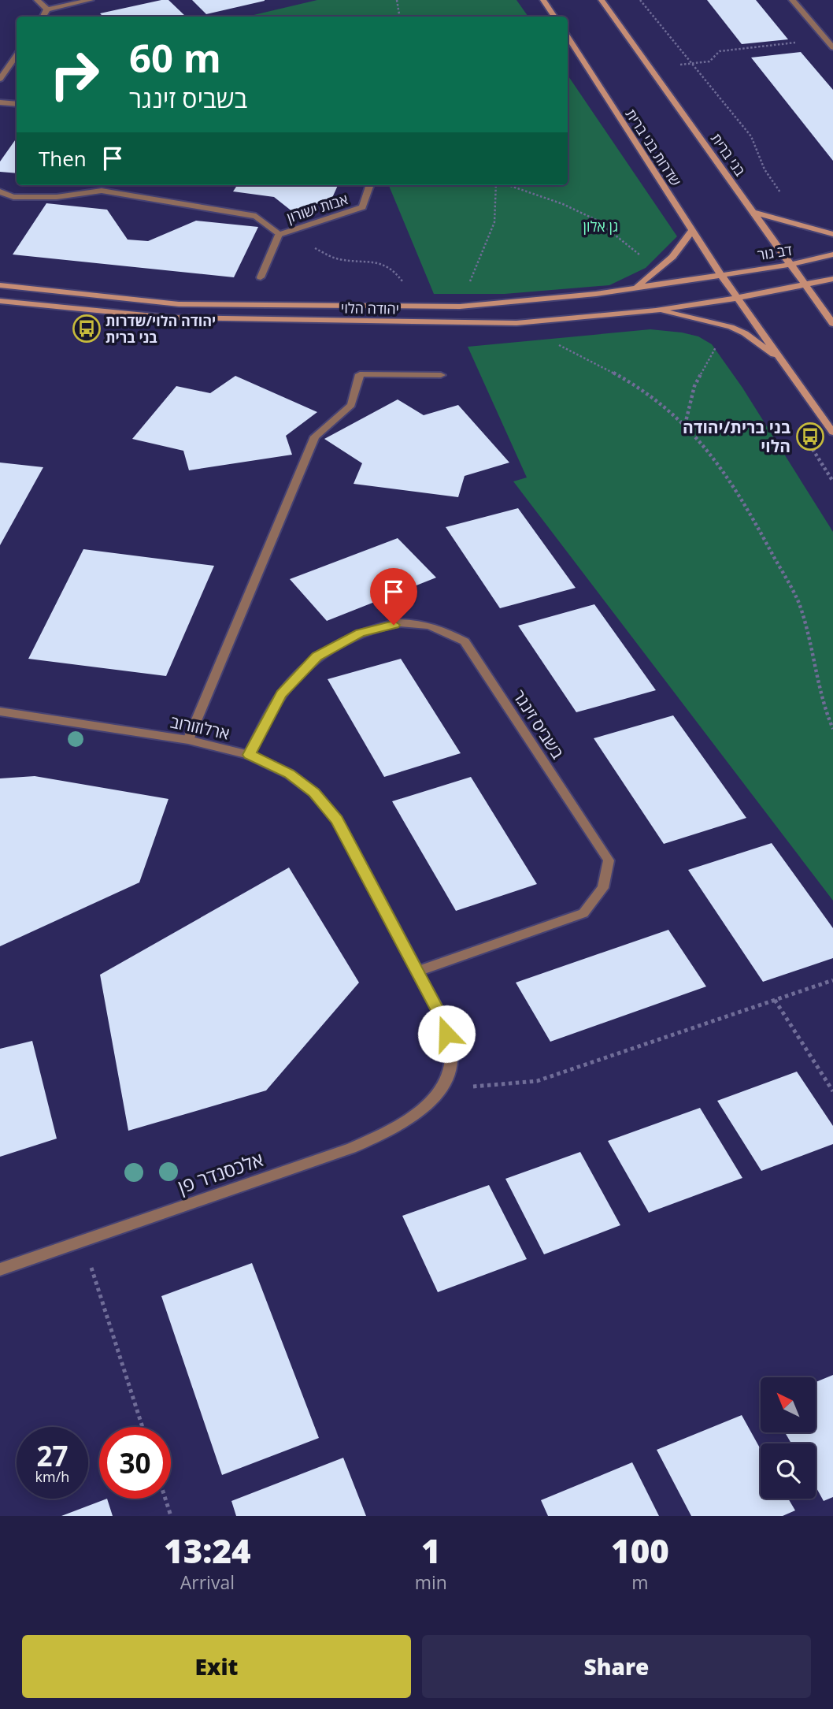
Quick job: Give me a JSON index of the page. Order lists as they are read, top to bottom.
{
  "streets": {
    "main road": [
      "שדרות בני ברית",
      "בני ברית",
      "דב גור",
      "יהודה הלוי"
    ],
    "street": [
      "אבות ישורון",
      "בשביס זינגר",
      "ארלוזורוב",
      "אלכסנדר פן"
    ]
  },
  "crossings": [
    ["שדרות בני ברית", "דב גור"],
    ["שדרות בני ברית", "יהודה הלוי"],
    ["בני ברית", "דב גור"],
    ["דב גור", "יהודה הלוי"],
    ["בשביס זינגר", "ארלוזורוב"],
    ["ארלוזורוב", "אלכסנדר פן"]
  ],
  "parks": ["גן אלון"],
  "places": {
    "bus stop": ["יהודה הלוי/שדרות בני ברית", "בני ברית/יהודה הלוי"]
  },
  "north": "top left",
  "page": {
    "turn": ["60 m", "בשביס זינגר"],
    "then": "Then",
    "speed": "27 km/h",
    "limit": "30",
    "eta": [
      "13:24",
      "Arrival",
      "1",
      "min",
      "100",
      "m"
    ],
    "buttons": ["Exit", "Share"]
  }
}
